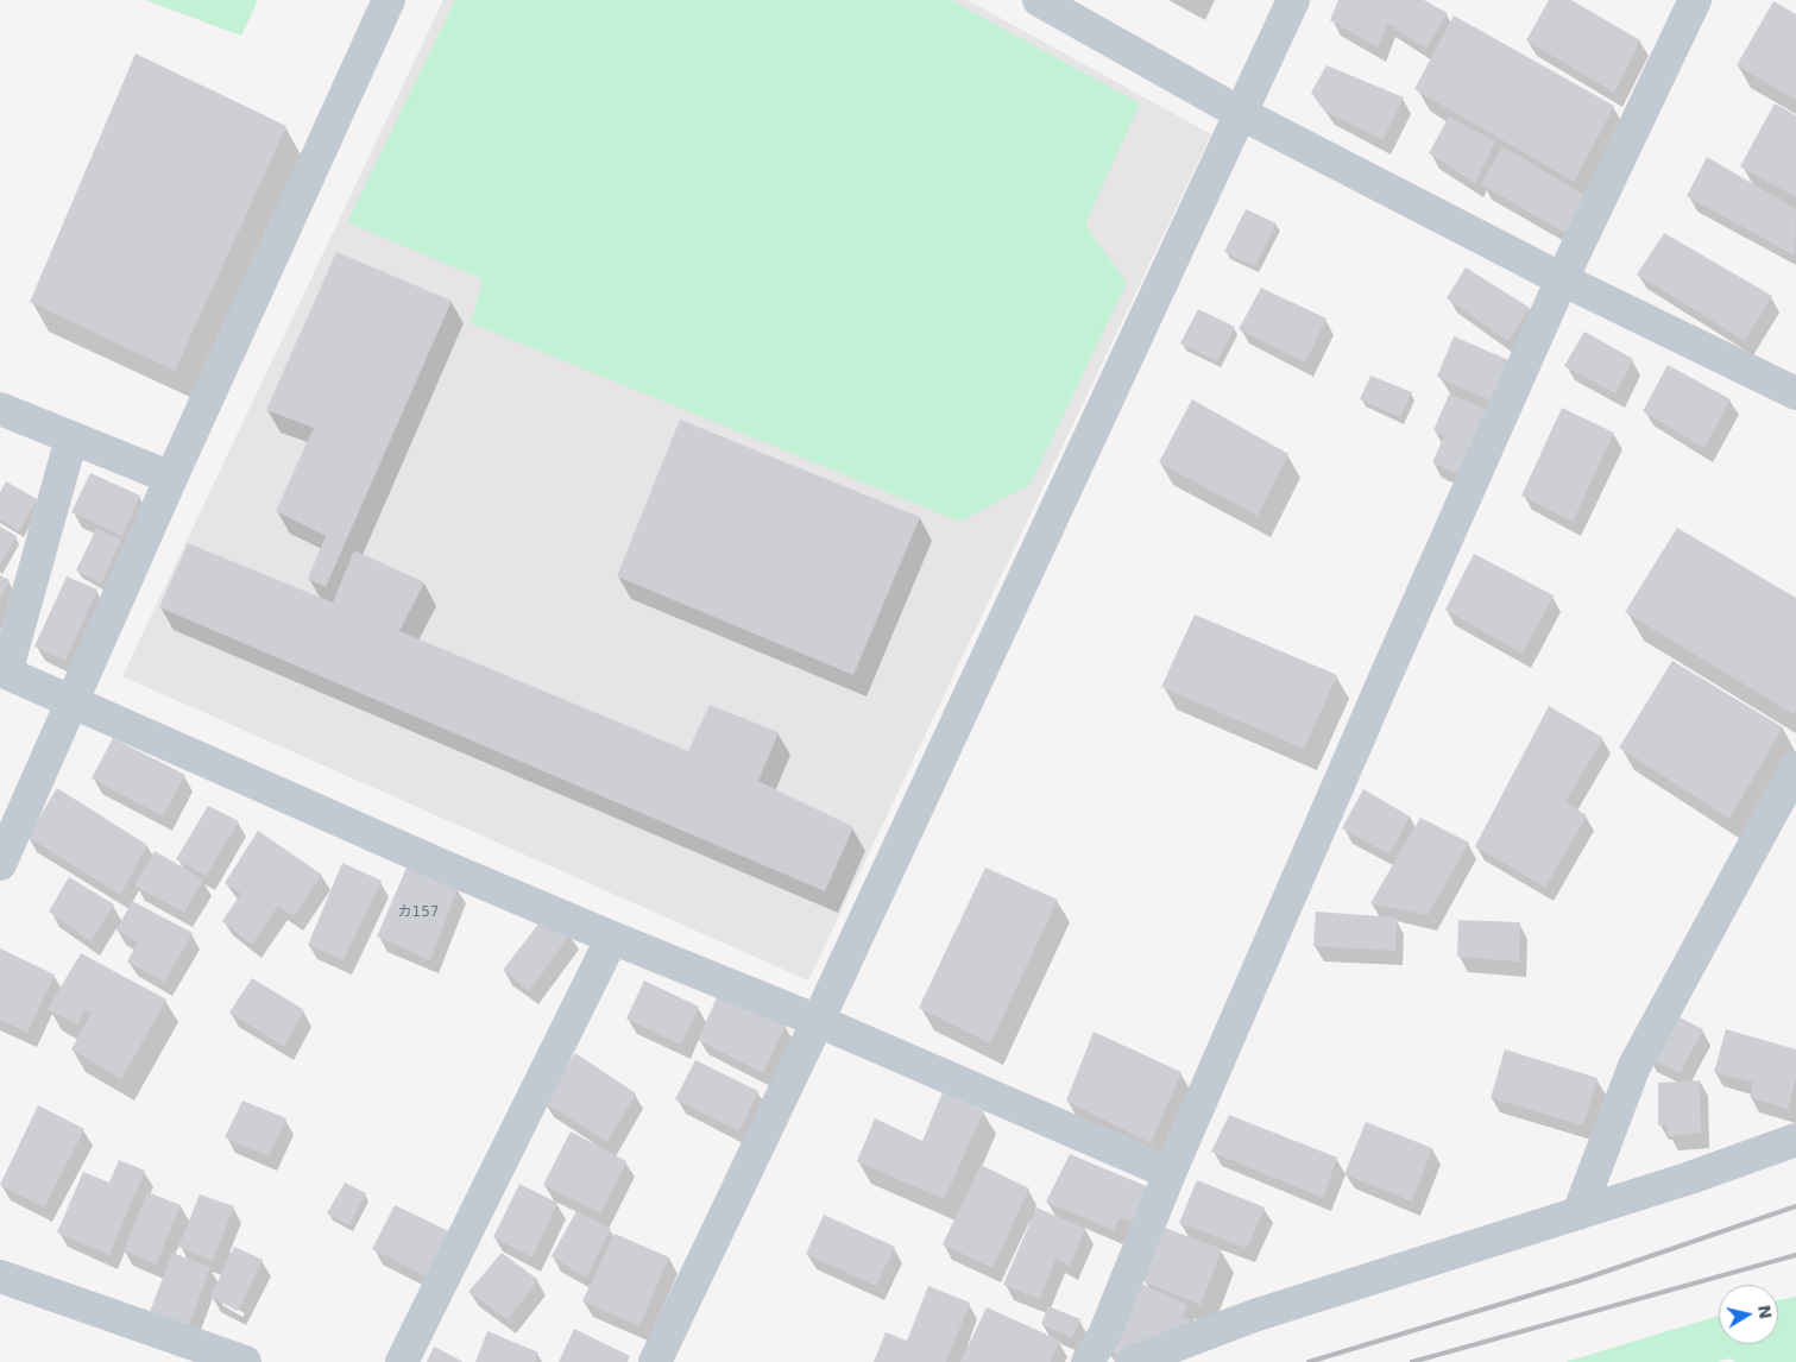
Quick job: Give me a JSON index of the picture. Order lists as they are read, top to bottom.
{
  "house_numbers": ["カ157"],
  "north": "right"
}
